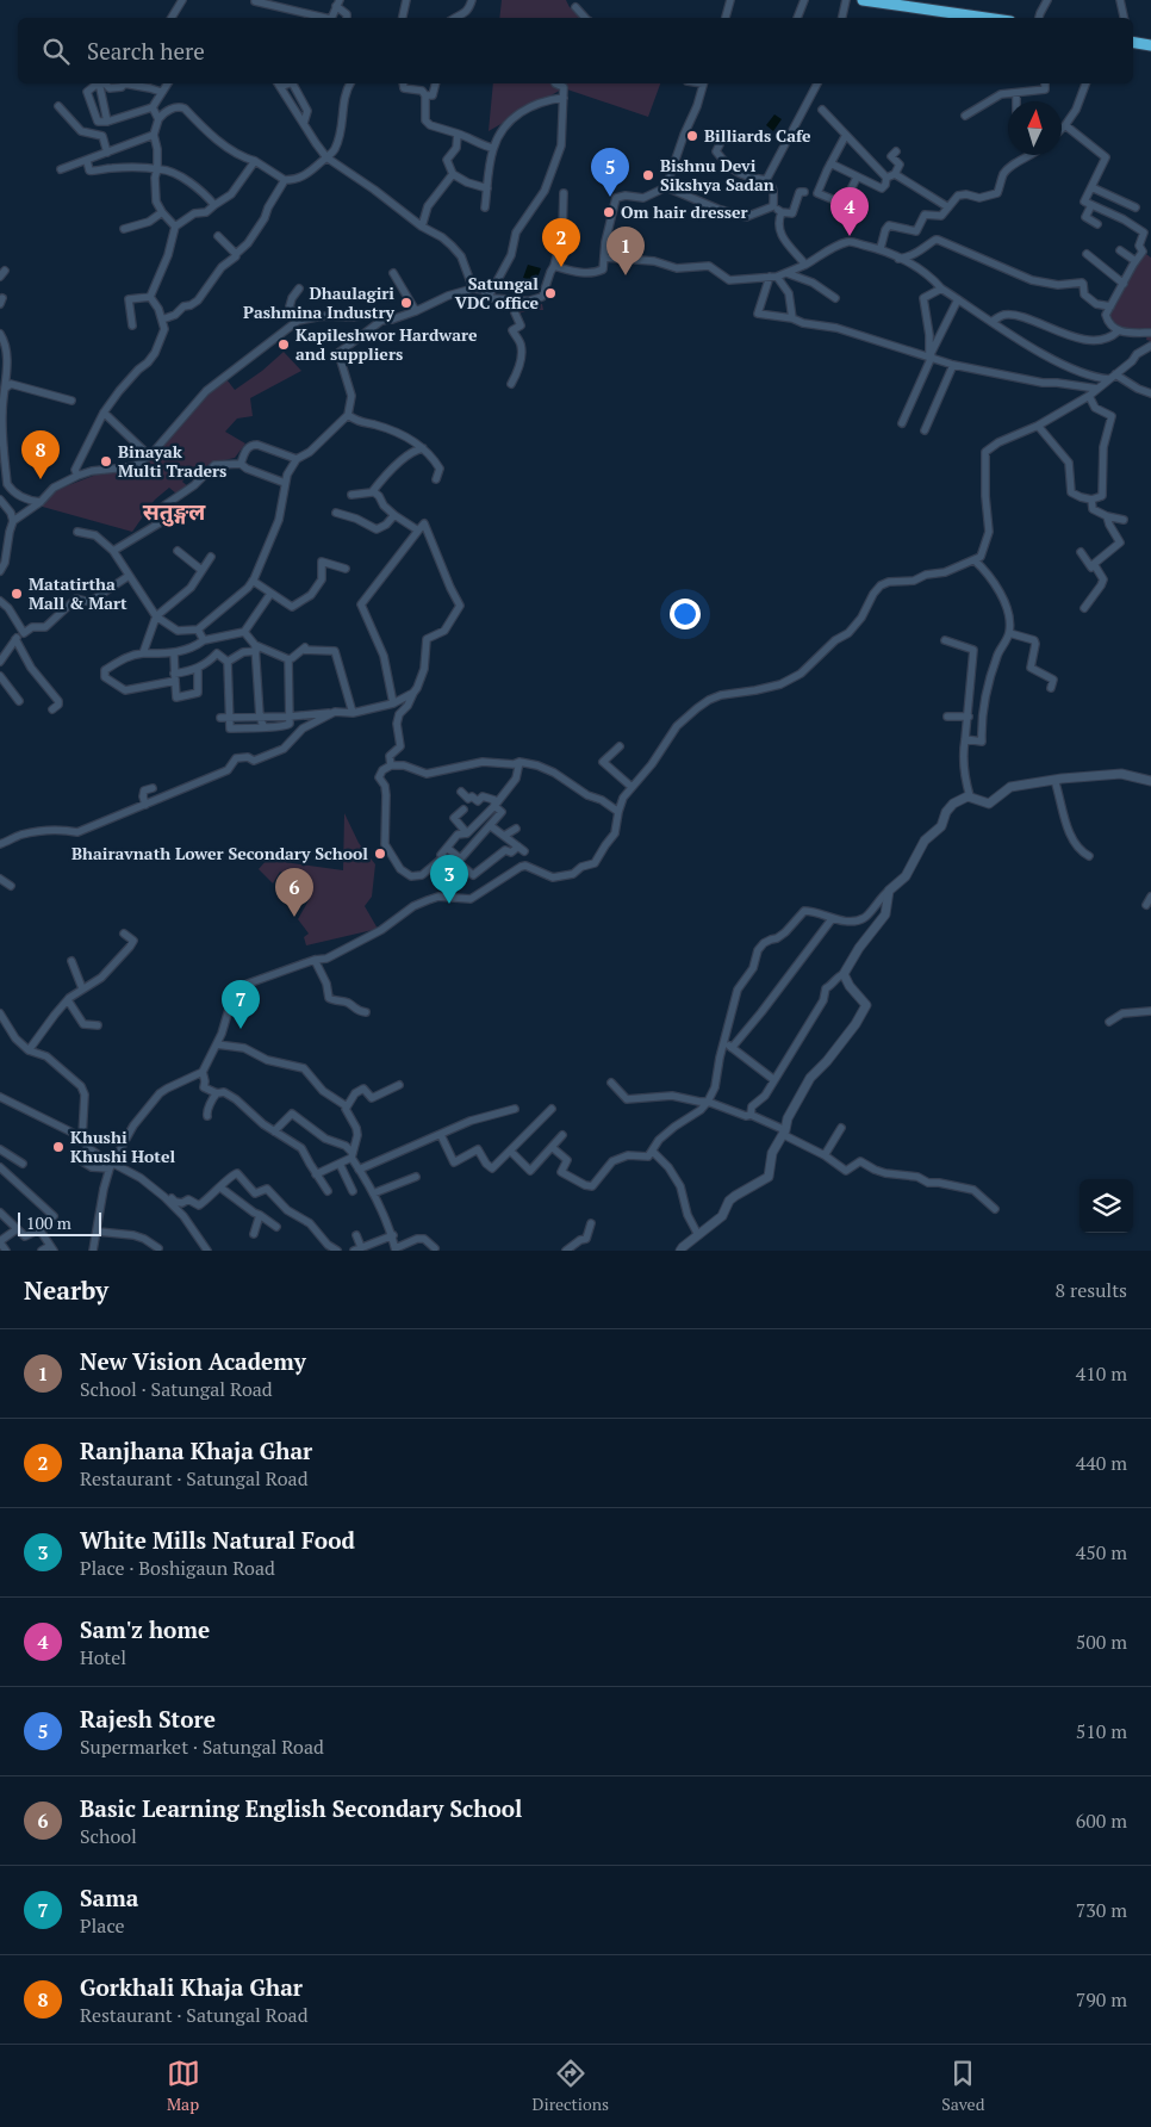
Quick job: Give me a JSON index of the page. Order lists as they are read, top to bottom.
{
  "districts": ["सतुङ्गल"],
  "places": [
    "Billiards Cafe",
    "Bishnu Devi Sikshya Sadan",
    "Om hair dresser",
    "Satungal VDC office",
    "Dhaulagiri Pashmina Industry",
    "Kapileshwor Hardware and suppliers",
    "Binayak Multi Traders",
    "Matatirtha Mall & Mart",
    "Bhairavnath Lower Secondary School",
    "Khushi Khushi Hotel"
  ],
  "scale_bar": "100 m",
  "north": "top",
  "page": {
    "search": "Search here",
    "pins": [
      "5",
      "4",
      "2",
      "1",
      "8",
      "3",
      "6",
      "7"
    ],
    "scale": "100 m",
    "heading": ["Nearby", "8 results"],
    "list": [
      {
        "mark": "1",
        "name": "New Vision Academy",
        "note": "School · Satungal Road",
        "value": "410 m"
      },
      {
        "mark": "2",
        "name": "Ranjhana Khaja Ghar",
        "note": "Restaurant · Satungal Road",
        "value": "440 m"
      },
      {
        "mark": "3",
        "name": "White Mills Natural Food",
        "note": "Place · Boshigaun Road",
        "value": "450 m"
      },
      {
        "mark": "4",
        "name": "Sam'z home",
        "note": "Hotel",
        "value": "500 m"
      },
      {
        "mark": "5",
        "name": "Rajesh Store",
        "note": "Supermarket · Satungal Road",
        "value": "510 m"
      },
      {
        "mark": "6",
        "name": "Basic Learning English Secondary School",
        "note": "School",
        "value": "600 m"
      },
      {
        "mark": "7",
        "name": "Sama",
        "note": "Place",
        "value": "730 m"
      },
      {
        "mark": "8",
        "name": "Gorkhali Khaja Ghar",
        "note": "Restaurant · Satungal Road",
        "value": "790 m"
      }
    ],
    "nav": ["Map", "Directions", "Saved"]
  }
}
